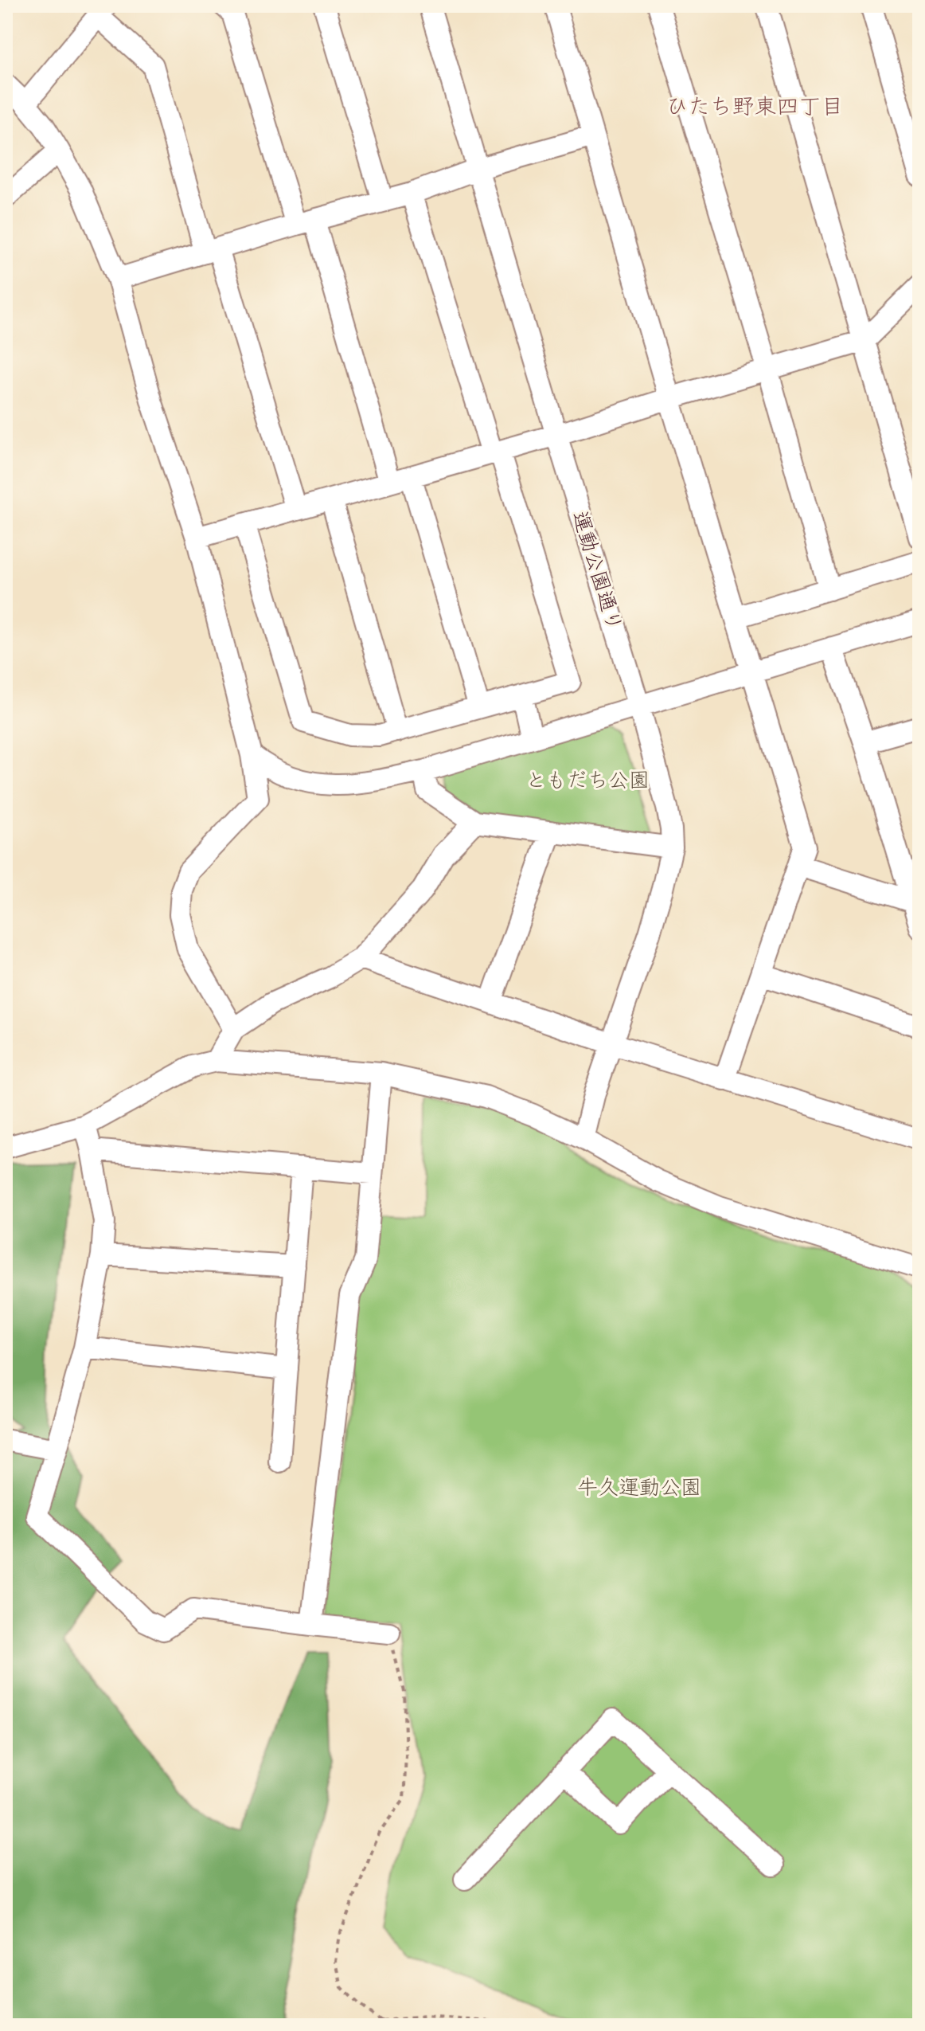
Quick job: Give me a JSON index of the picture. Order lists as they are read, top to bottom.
{
  "streets": {
    "street": ["運動公園通り"]
  },
  "districts": ["ひたち野東四丁目"],
  "parks": ["ともだち公園", "牛久運動公園"]
}
